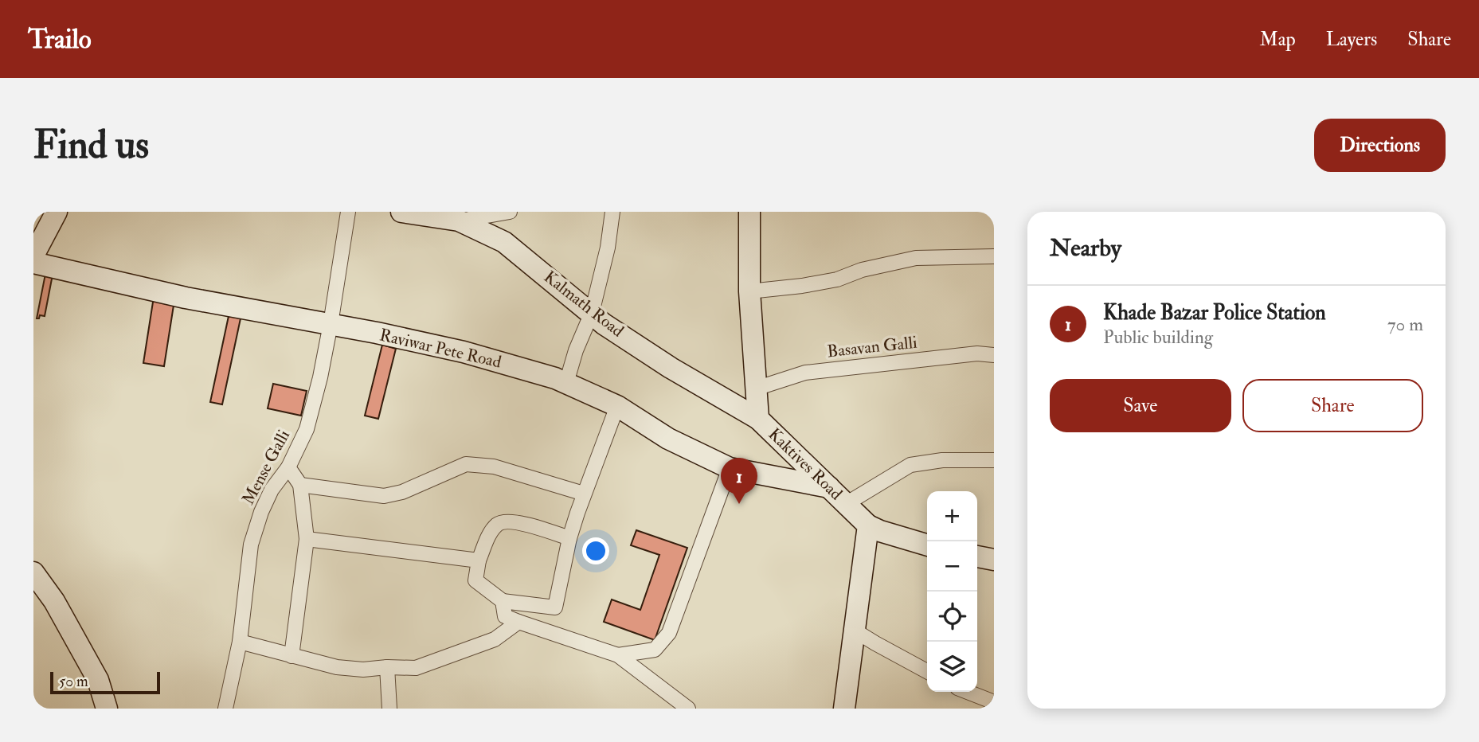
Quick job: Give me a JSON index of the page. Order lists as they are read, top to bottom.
{
  "streets": {
    "street": [
      "Kalmath Road",
      "Basavan Galli",
      "Raviwar Pete Road",
      "Kaktives Road",
      "Mense Galli"
    ]
  },
  "crossings": [
    ["Kalmath Road", "Kaktives Road"],
    ["Basavan Galli", "Kaktives Road"],
    ["Raviwar Pete Road", "Kaktives Road"],
    ["Raviwar Pete Road", "Mense Galli"]
  ],
  "scale_bar": "50 m",
  "page": {
    "header": "Trailo",
    "nav": ["Map", "Layers", "Share"],
    "buttons": [
      "Directions",
      ["Save", "Share"]
    ],
    "title": "Find us",
    "heading": "Nearby",
    "list": [
      {
        "mark": "1",
        "name": "Khade Bazar Police Station",
        "note": "Public building",
        "value": "70 m"
      }
    ],
    "pins": "1",
    "map_buttons": ["+", "−"],
    "scale": "50 m"
  }
}
